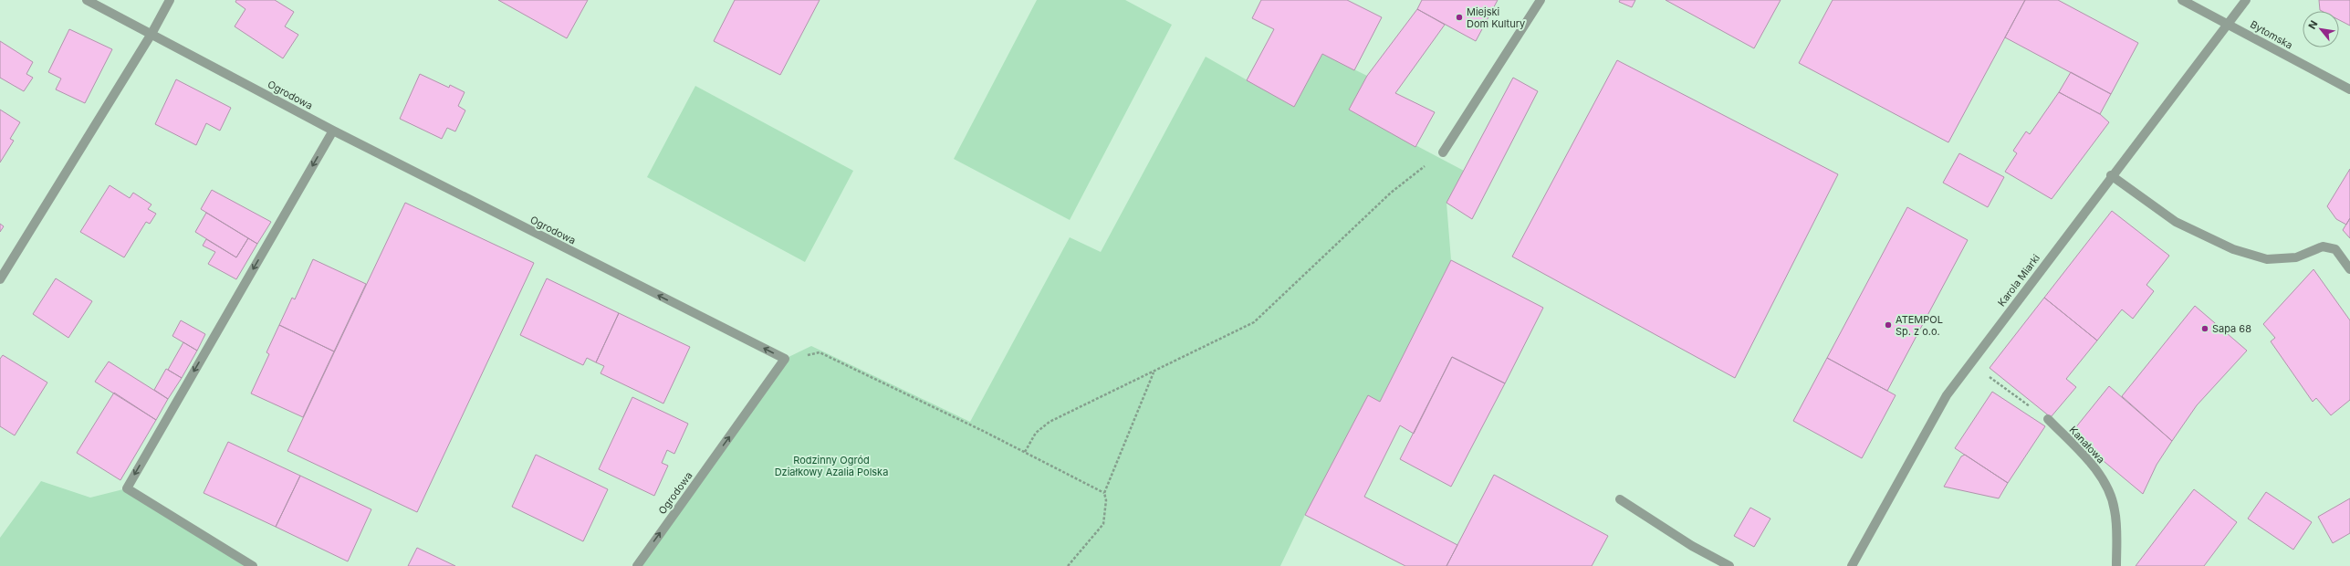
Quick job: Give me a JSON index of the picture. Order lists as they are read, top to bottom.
{
  "streets": {
    "street": [
      "Bytomska",
      "Ogrodowa",
      "Karola Miarki",
      "Kanałowa"
    ]
  },
  "crossings": [
    ["Bytomska", "Karola Miarki"]
  ],
  "parks": ["Rodzinny Ogród Działkowy Azalia Polska"],
  "places": ["Miejski Dom Kultury", "ATEMPOL Sp. z o.o.", "Sapa 68"],
  "north": "top left"
}
